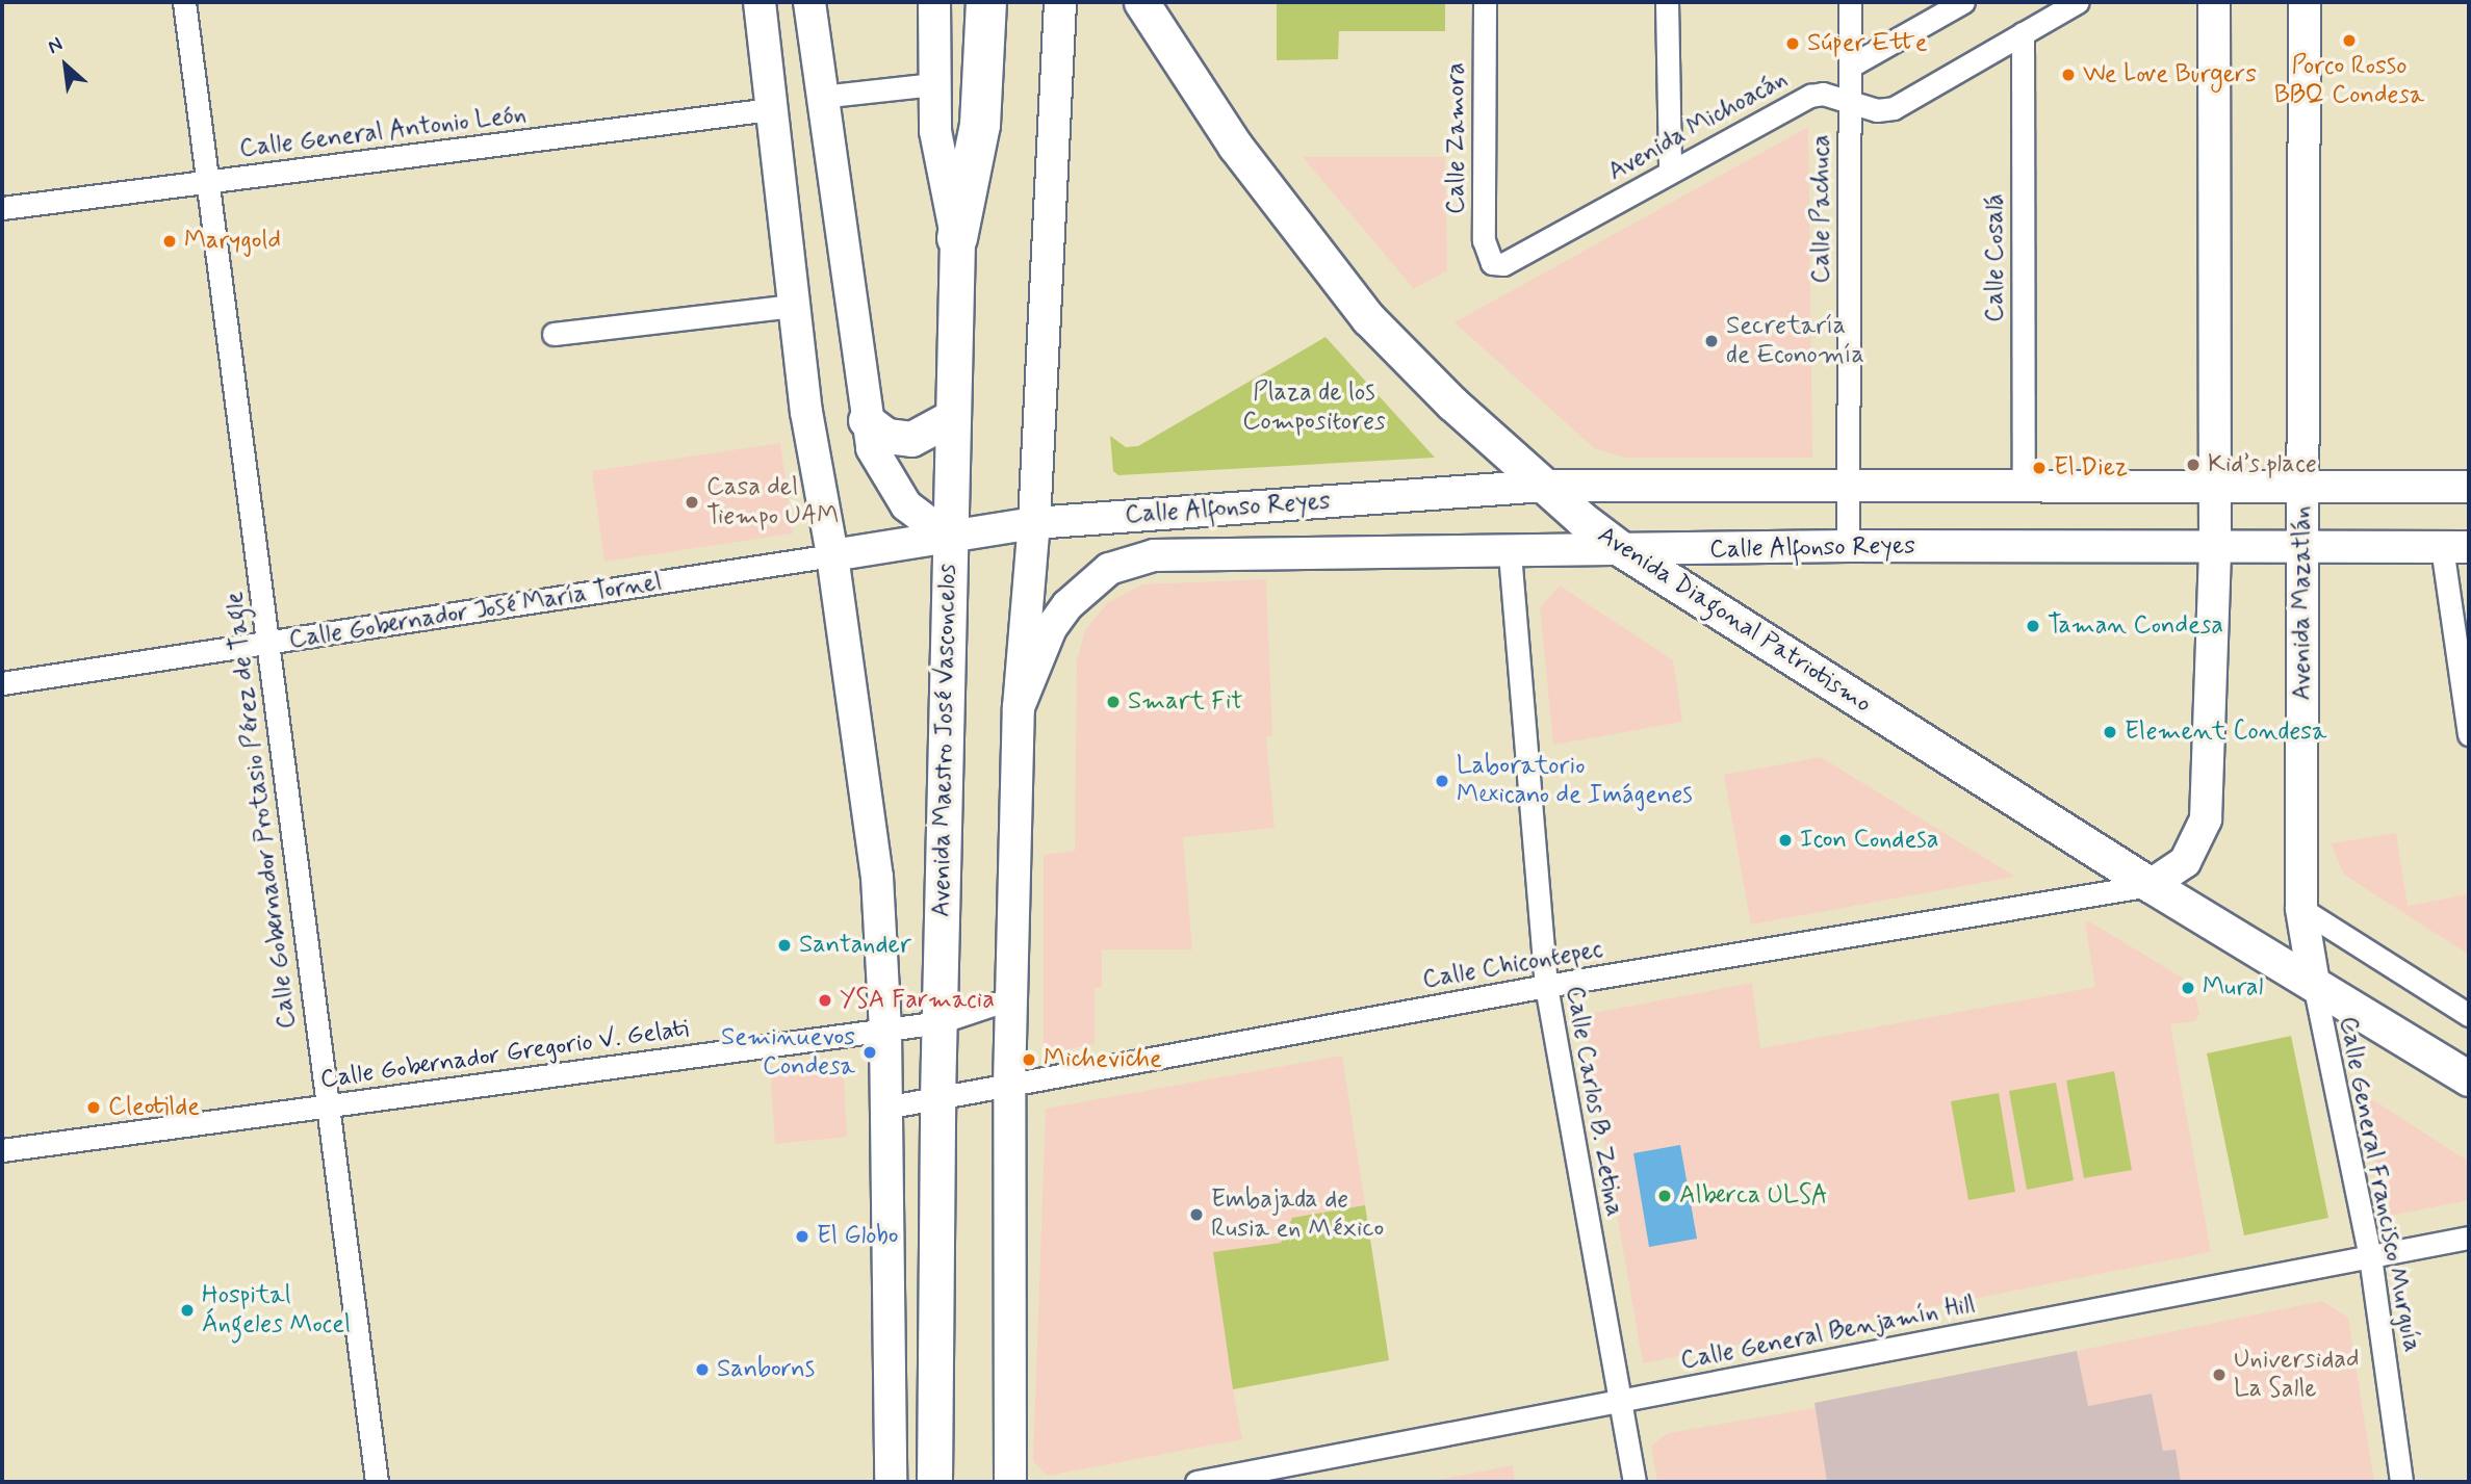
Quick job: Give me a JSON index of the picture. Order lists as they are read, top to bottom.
{
  "streets": {
    "main road": [
      "Calle Alfonso Reyes",
      "Avenida Mazatlán",
      "Calle Gobernador José María Tornel",
      "Avenida Diagonal Patriotismo",
      "Avenida Maestro José Vasconcelos"
    ],
    "street": [
      "Avenida Michoacán",
      "Calle General Antonio León",
      "Calle Zamora",
      "Calle Pachuca",
      "Calle Cosalá",
      "Calle Gobernador Protasio Pérez de Tagle",
      "Calle Chicontepec",
      "Calle Gobernador Gregorio V. Gelati",
      "Calle Carlos B. Zetina",
      "Calle General Francisco Murguía",
      "Calle General Benjamín Hill"
    ]
  },
  "crossings": [
    ["Avenida Michoacán", "Calle Zamora"],
    ["Avenida Michoacán", "Calle Pachuca"],
    ["Avenida Michoacán", "Calle Cosalá"],
    ["Calle General Antonio León", "Calle Gobernador Protasio Pérez de Tagle"],
    ["Calle Pachuca", "Calle Alfonso Reyes"],
    ["Calle Cosalá", "Calle Alfonso Reyes"],
    ["Calle Alfonso Reyes", "Avenida Mazatlán"],
    ["Calle Alfonso Reyes", "Calle Gobernador José María Tornel"],
    ["Calle Alfonso Reyes", "Avenida Diagonal Patriotismo"],
    ["Calle Alfonso Reyes", "Avenida Maestro José Vasconcelos"],
    ["Calle Alfonso Reyes", "Calle Carlos B. Zetina"],
    ["Avenida Mazatlán", "Avenida Diagonal Patriotismo"],
    ["Avenida Mazatlán", "Calle General Francisco Murguía"],
    ["Calle Gobernador José María Tornel", "Avenida Maestro José Vasconcelos"],
    ["Calle Gobernador José María Tornel", "Calle Gobernador Protasio Pérez de Tagle"],
    ["Avenida Diagonal Patriotismo", "Calle Chicontepec"],
    ["Avenida Diagonal Patriotismo", "Calle General Francisco Murguía"],
    ["Avenida Maestro José Vasconcelos", "Calle Chicontepec"],
    ["Avenida Maestro José Vasconcelos", "Calle Gobernador Gregorio V. Gelati"],
    ["Calle Gobernador Protasio Pérez de Tagle", "Calle Gobernador Gregorio V. Gelati"],
    ["Calle Chicontepec", "Calle Carlos B. Zetina"],
    ["Calle Carlos B. Zetina", "Calle General Benjamín Hill"],
    ["Calle General Francisco Murguía", "Calle General Benjamín Hill"]
  ],
  "parks": ["Plaza de los Compositores"],
  "places": [
    "Porco Rosso BBQ Condesa",
    "Súper Ette",
    "We Love Burgers",
    "Marygold",
    "Secretaría de Economía",
    "Kid’s place",
    "El Diez",
    "Casa del Tiempo UAM",
    "Taman Condesa",
    "Smart Fit",
    "Element Condesa",
    "Laboratorio Mexicano de Imágenes",
    "Icon Condesa",
    "Santander",
    "Mural",
    "YSA Farmacia",
    "Seminuevos Condesa",
    "Micheviche",
    "Cleotilde",
    "Alberca ULSA",
    "Embajada de Rusia en México",
    "El Globo",
    "Hospital Ángeles Mocel",
    "Sanborns",
    "Universidad La Salle"
  ],
  "north": "top left"
}
